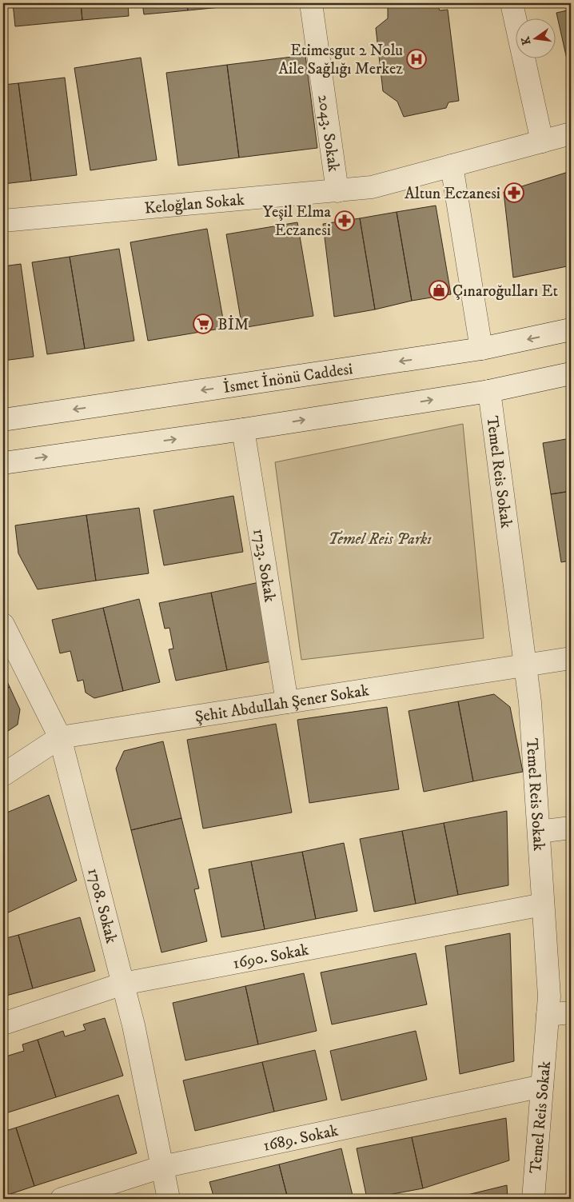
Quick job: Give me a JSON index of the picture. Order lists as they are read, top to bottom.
{
  "streets": {
    "street": [
      "2043. Sokak",
      "Keloğlan Sokak",
      "İsmet İnönü Caddesi",
      "Temel Reis Sokak",
      "1723. Sokak",
      "Şehit Abdullah Şener Sokak",
      "1708. Sokak",
      "1690. Sokak",
      "1689. Sokak"
    ]
  },
  "crossings": [
    ["2043. Sokak", "Keloğlan Sokak"],
    ["Temel Reis Sokak", "Şehit Abdullah Şener Sokak"],
    ["Temel Reis Sokak", "1690. Sokak"],
    ["Temel Reis Sokak", "1689. Sokak"],
    ["1723. Sokak", "Şehit Abdullah Şener Sokak"],
    ["Şehit Abdullah Şener Sokak", "1708. Sokak"],
    ["1708. Sokak", "1690. Sokak"],
    ["1708. Sokak", "1689. Sokak"]
  ],
  "parks": ["Temel Reis Parkı"],
  "places": {
    "hospital": ["Etimesgut 2 Nolu Aile Sağlığı Merkez"],
    "pharmacy": ["Altun Eczanesi", "Yeşil Elma Eczanesi"],
    "shop": ["Çınaroğulları Et"],
    "supermarket": ["BİM"]
  },
  "north": "left"
}
